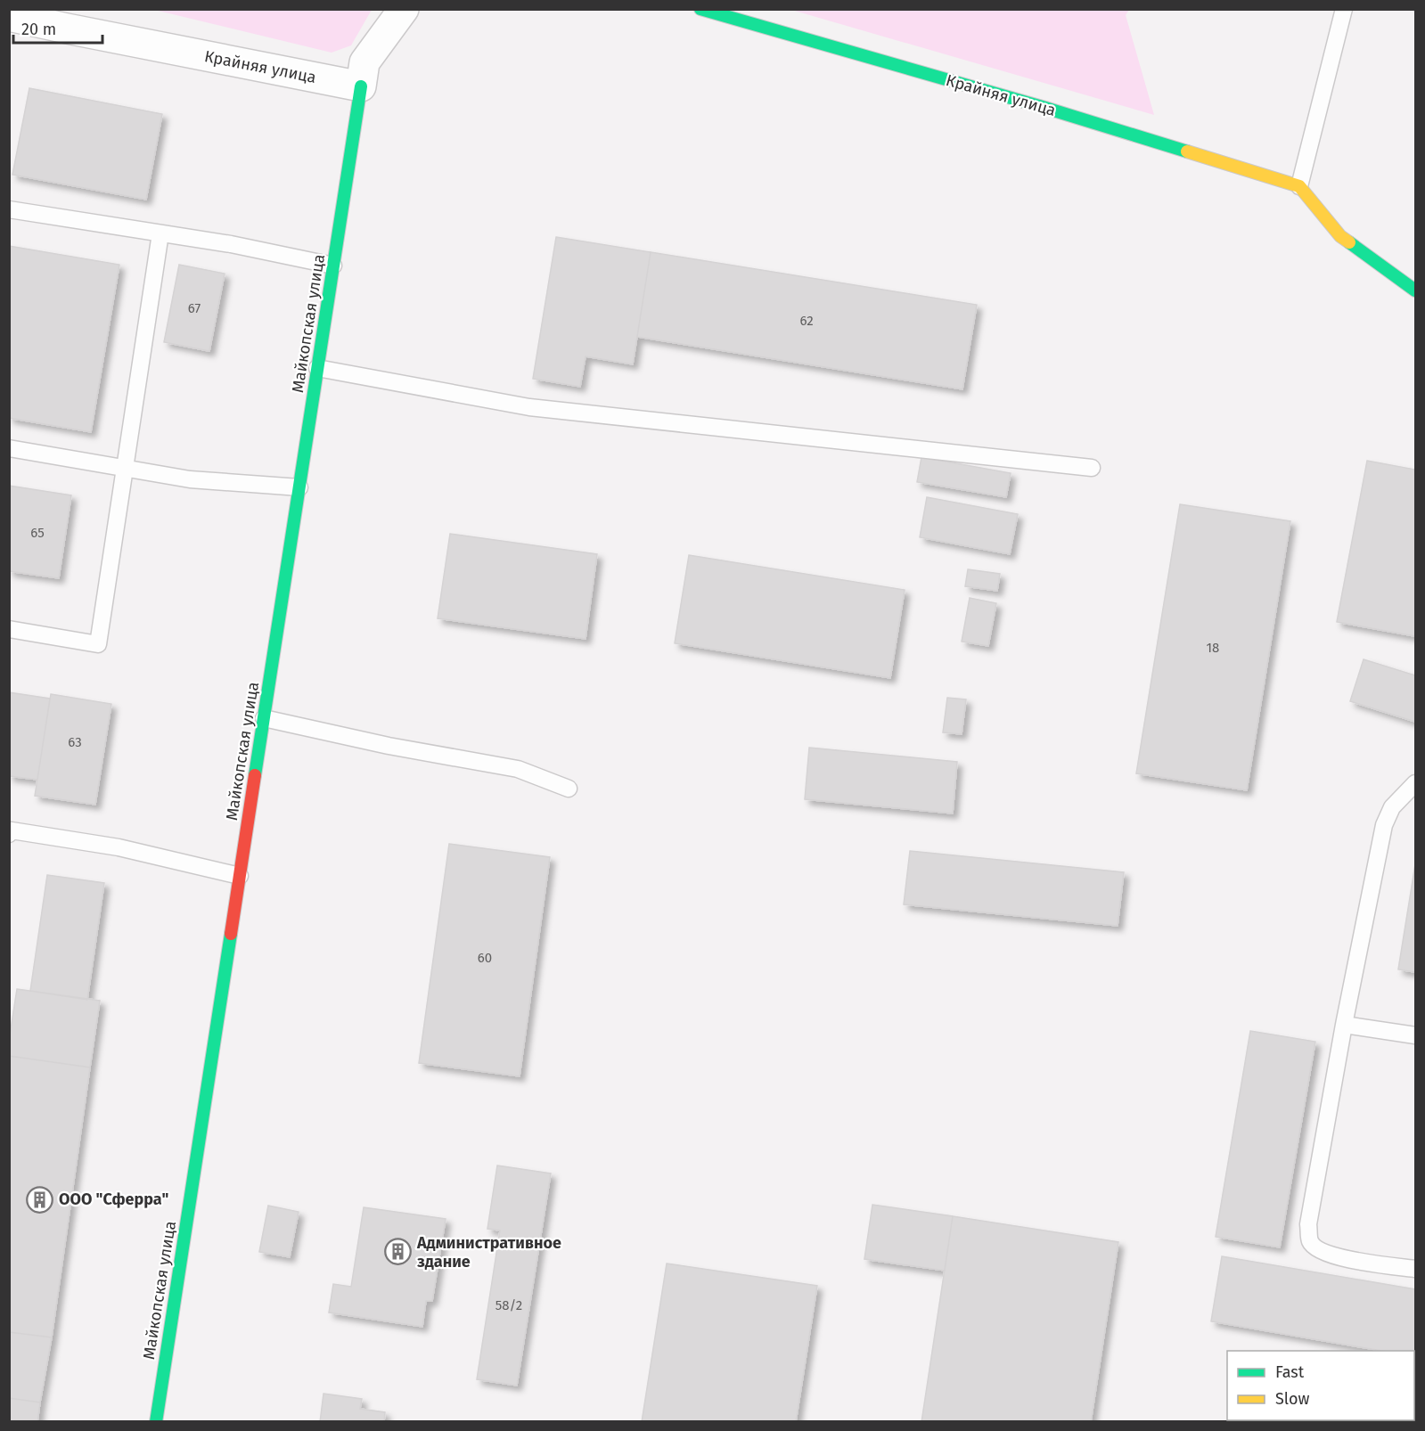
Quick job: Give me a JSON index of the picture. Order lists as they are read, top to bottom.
{
  "streets": {
    "street": ["Крайняя улица", "Майкопская улица"]
  },
  "crossings": [
    ["Крайняя улица", "Майкопская улица"]
  ],
  "places": {
    "building": ["ООО \"Сферра\"", "Административное здание"]
  },
  "house_numbers": [
    "67",
    "62",
    "65",
    "18",
    "63",
    "60",
    "58/2"
  ],
  "legend": ["Fast", "Slow"],
  "scale_bar": "20 m"
}
